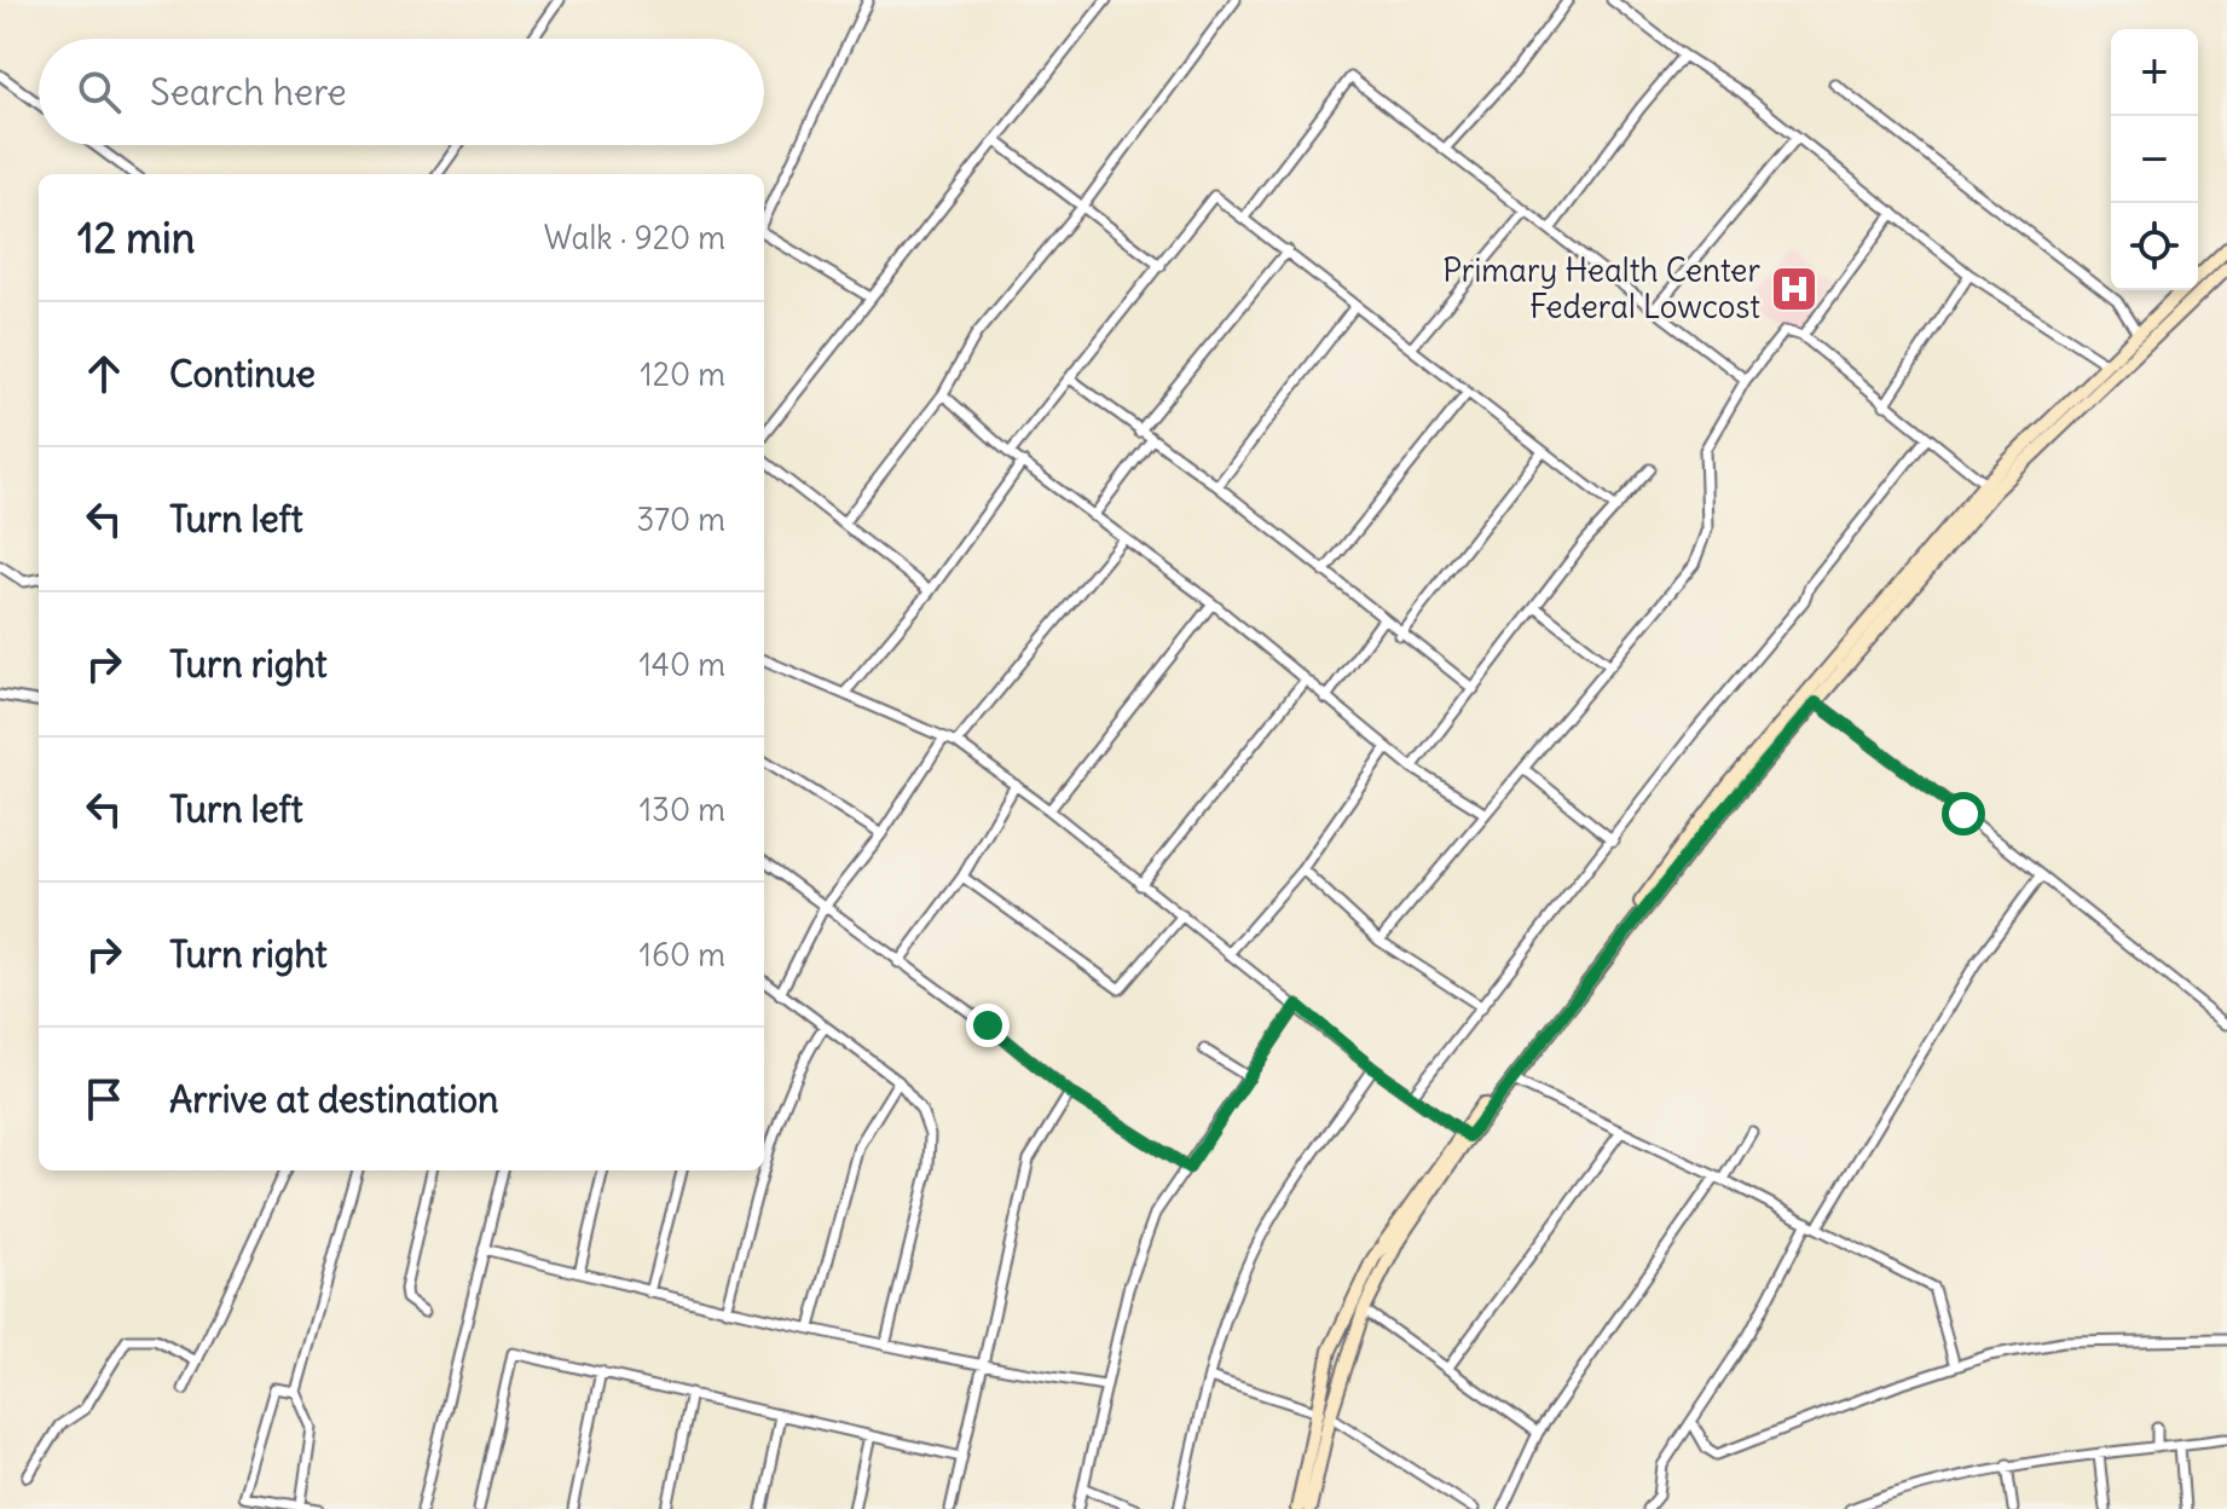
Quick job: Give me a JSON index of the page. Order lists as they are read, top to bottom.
{
  "places": {
    "hospital": ["Primary Health Center Federal Lowcost"]
  },
  "page": {
    "map_buttons": ["+", "−"],
    "search": "Search here",
    "heading": ["12 min", "Walk · 920 m"],
    "list": [
      ["Continue", "120 m"],
      ["Turn left", "370 m"],
      ["Turn right", "140 m"],
      ["Turn left", "130 m"],
      ["Turn right", "160 m"],
      "Arrive at destination"
    ]
  }
}
